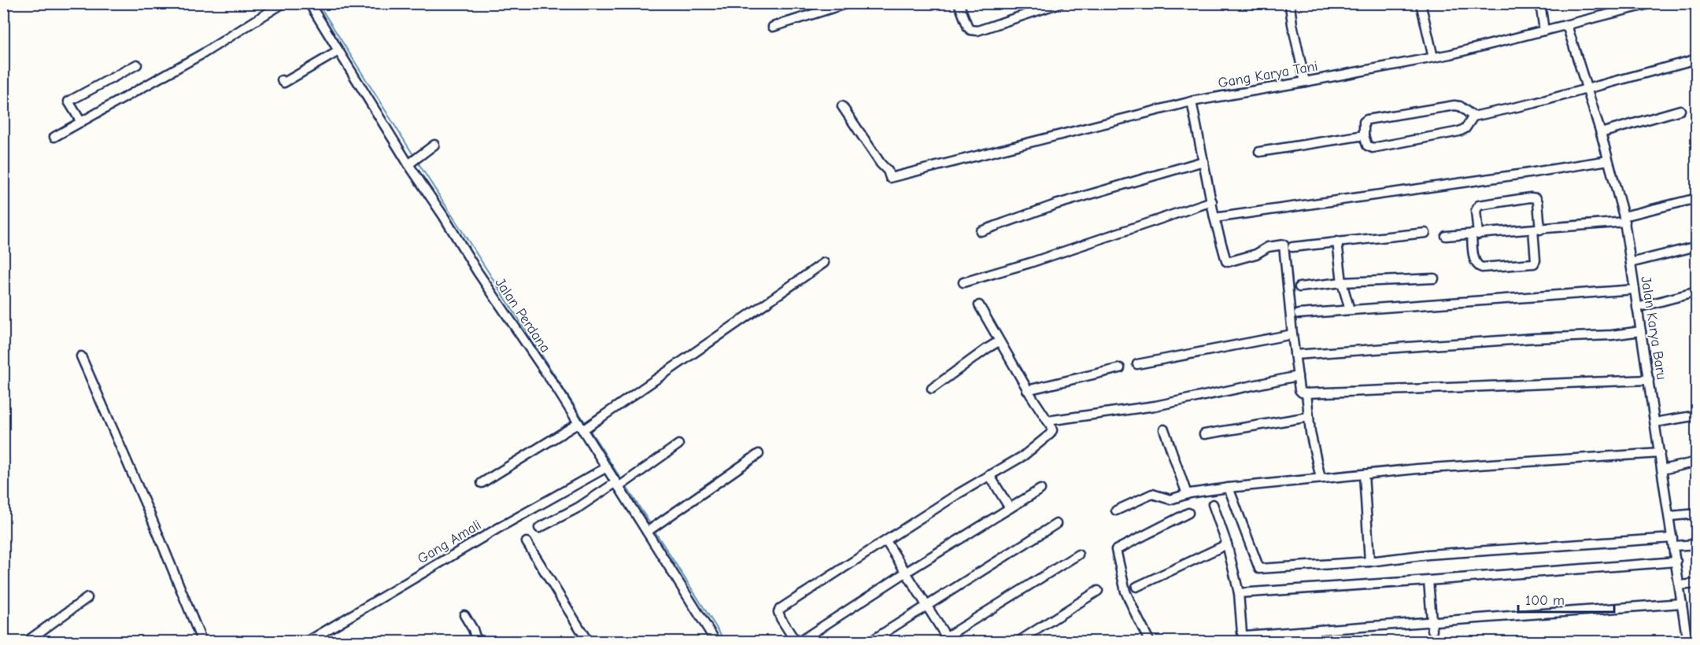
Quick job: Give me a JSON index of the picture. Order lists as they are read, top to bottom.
{
  "streets": {
    "street": [
      "Gang Karya Tani",
      "Jalan Perdana",
      "Jalan Karya Baru",
      "Gang Amali"
    ]
  },
  "crossings": [
    ["Gang Karya Tani", "Jalan Karya Baru"],
    ["Jalan Perdana", "Gang Amali"]
  ],
  "scale_bar": "100 m"
}
